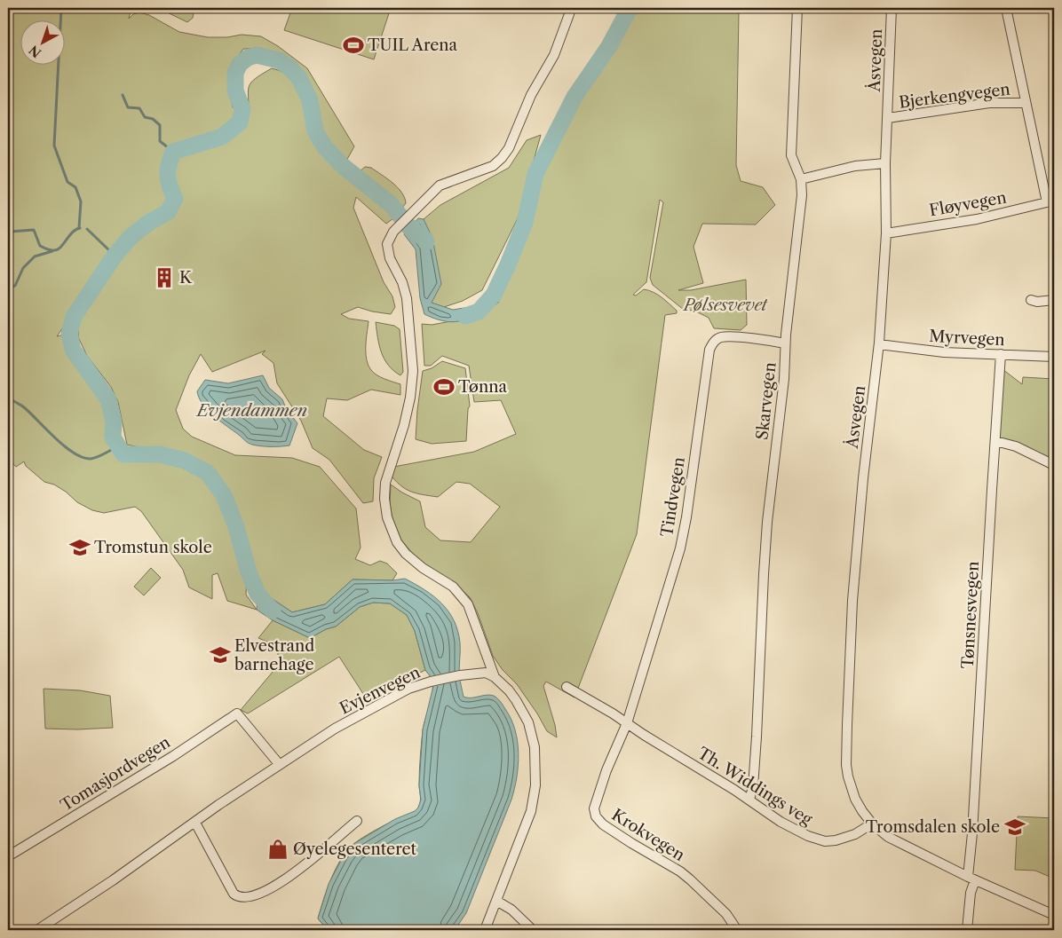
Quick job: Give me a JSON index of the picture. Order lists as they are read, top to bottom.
{
  "streets": {
    "street": [
      "Åsvegen",
      "Bjerkengvegen",
      "Fløyvegen",
      "Myrvegen",
      "Skarvegen",
      "Tindvegen",
      "Tønsnesvegen",
      "Evjenvegen",
      "Tomasjordvegen",
      "Th. Widdings veg",
      "Krokvegen"
    ]
  },
  "crossings": [
    ["Åsvegen", "Bjerkengvegen"],
    ["Åsvegen", "Fløyvegen"],
    ["Åsvegen", "Myrvegen"],
    ["Åsvegen", "Th. Widdings veg"],
    ["Myrvegen", "Tønsnesvegen"],
    ["Skarvegen", "Tindvegen"],
    ["Skarvegen", "Th. Widdings veg"],
    ["Tindvegen", "Th. Widdings veg"],
    ["Tindvegen", "Krokvegen"],
    ["Evjenvegen", "Tomasjordvegen"],
    ["Th. Widdings veg", "Krokvegen"]
  ],
  "water": ["Evjendammen"],
  "parks": ["Pølsesvevet"],
  "places": {
    "sports": ["TUIL Arena", "Tønna"],
    "building": ["K"],
    "school or university": ["Tromstun skole", "Elvestrand barnehage", "Tromsdalen skole"],
    "shop": ["Øyelegesenteret"]
  },
  "north": "bottom left"
}
